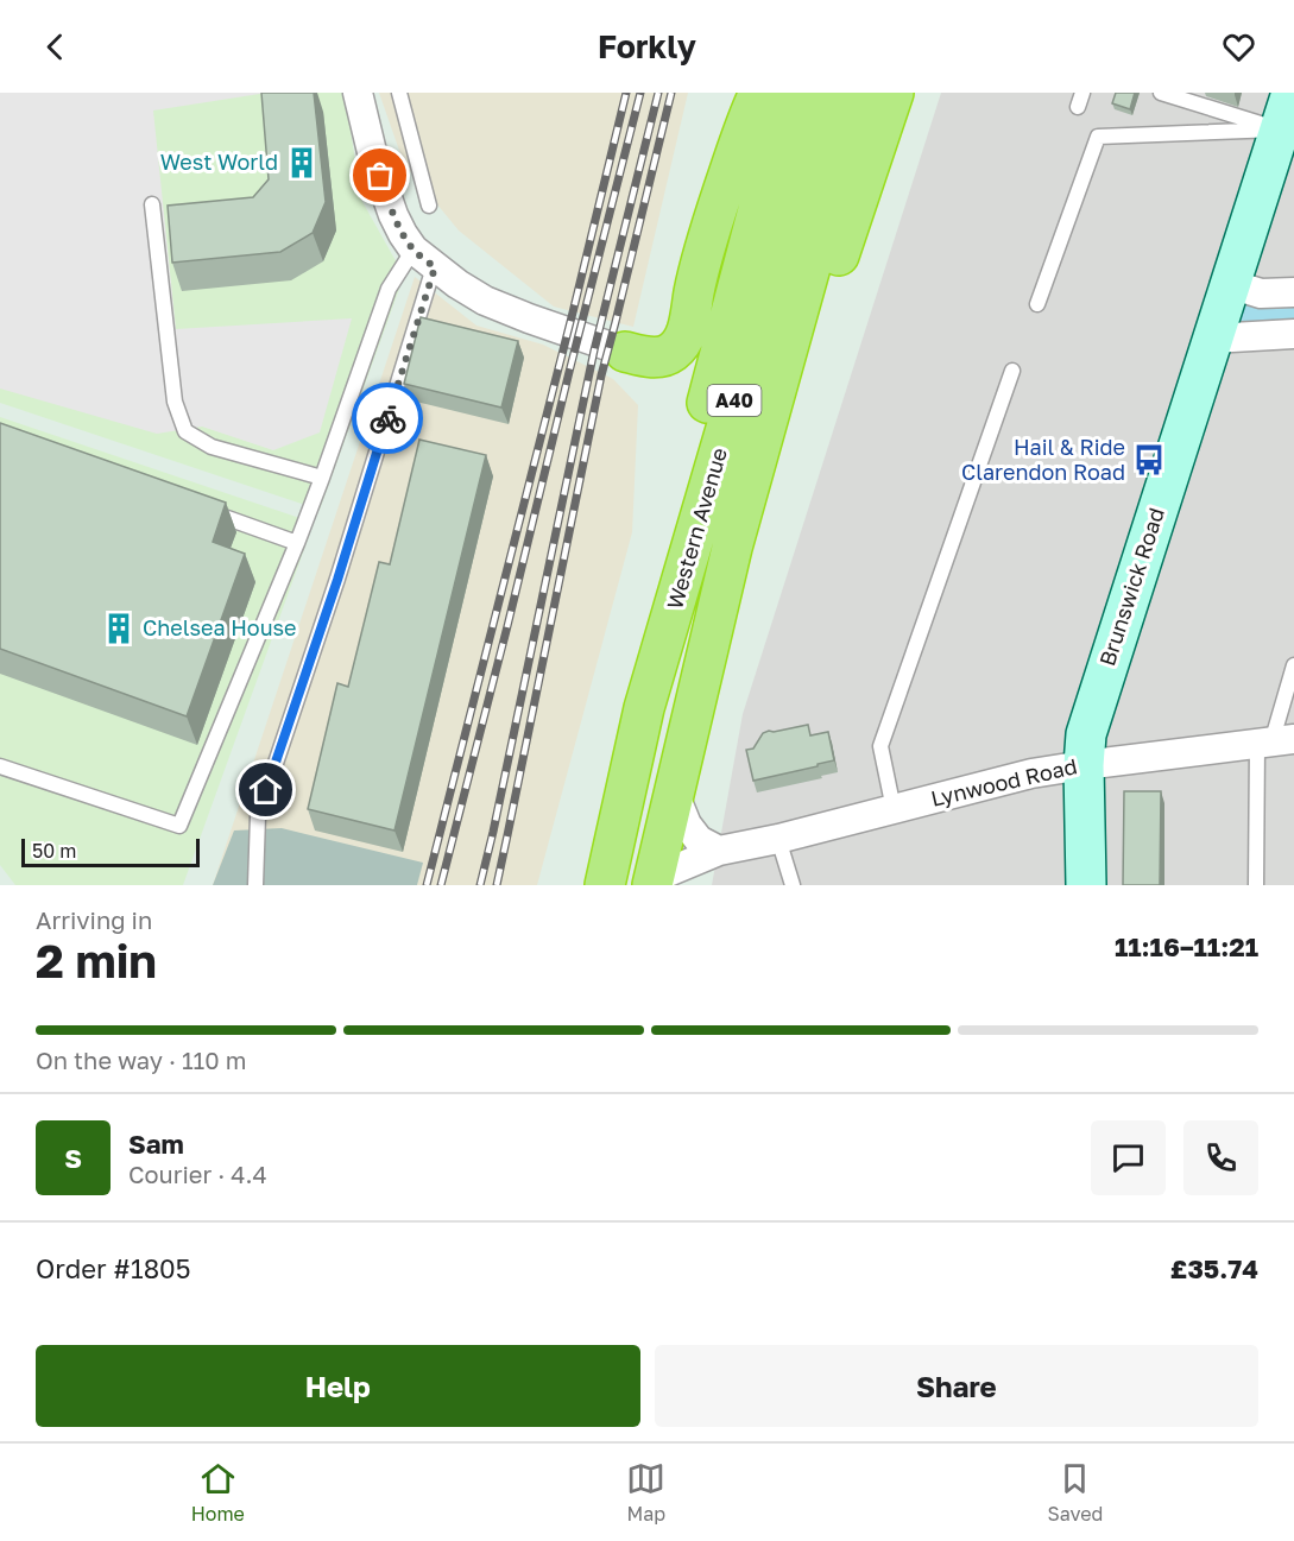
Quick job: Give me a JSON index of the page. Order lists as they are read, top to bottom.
{
  "streets": {
    "highway": ["A40", "Western Avenue"],
    "street": ["Brunswick Road", "Lynwood Road"]
  },
  "crossings": [
    ["A40", "Western Avenue"],
    ["Western Avenue", "Lynwood Road"],
    ["Brunswick Road", "Lynwood Road"]
  ],
  "places": {
    "building": ["West World", "Chelsea House"],
    "bus stop": ["Hail & Ride Clarendon Road"]
  },
  "scale_bar": "50 m",
  "page": {
    "header": "Forkly",
    "scale": "50 m",
    "heading": ["2 min", "Arriving in", "11:16–11:21"],
    "panel": [
      "Sam",
      "Courier · 4.4",
      "Order #1805",
      "£35.74"
    ],
    "bar": "On the way · 110 m",
    "round": "S",
    "buttons": ["Help", "Share"],
    "tabs": ["Home", "Map", "Saved"]
  }
}
